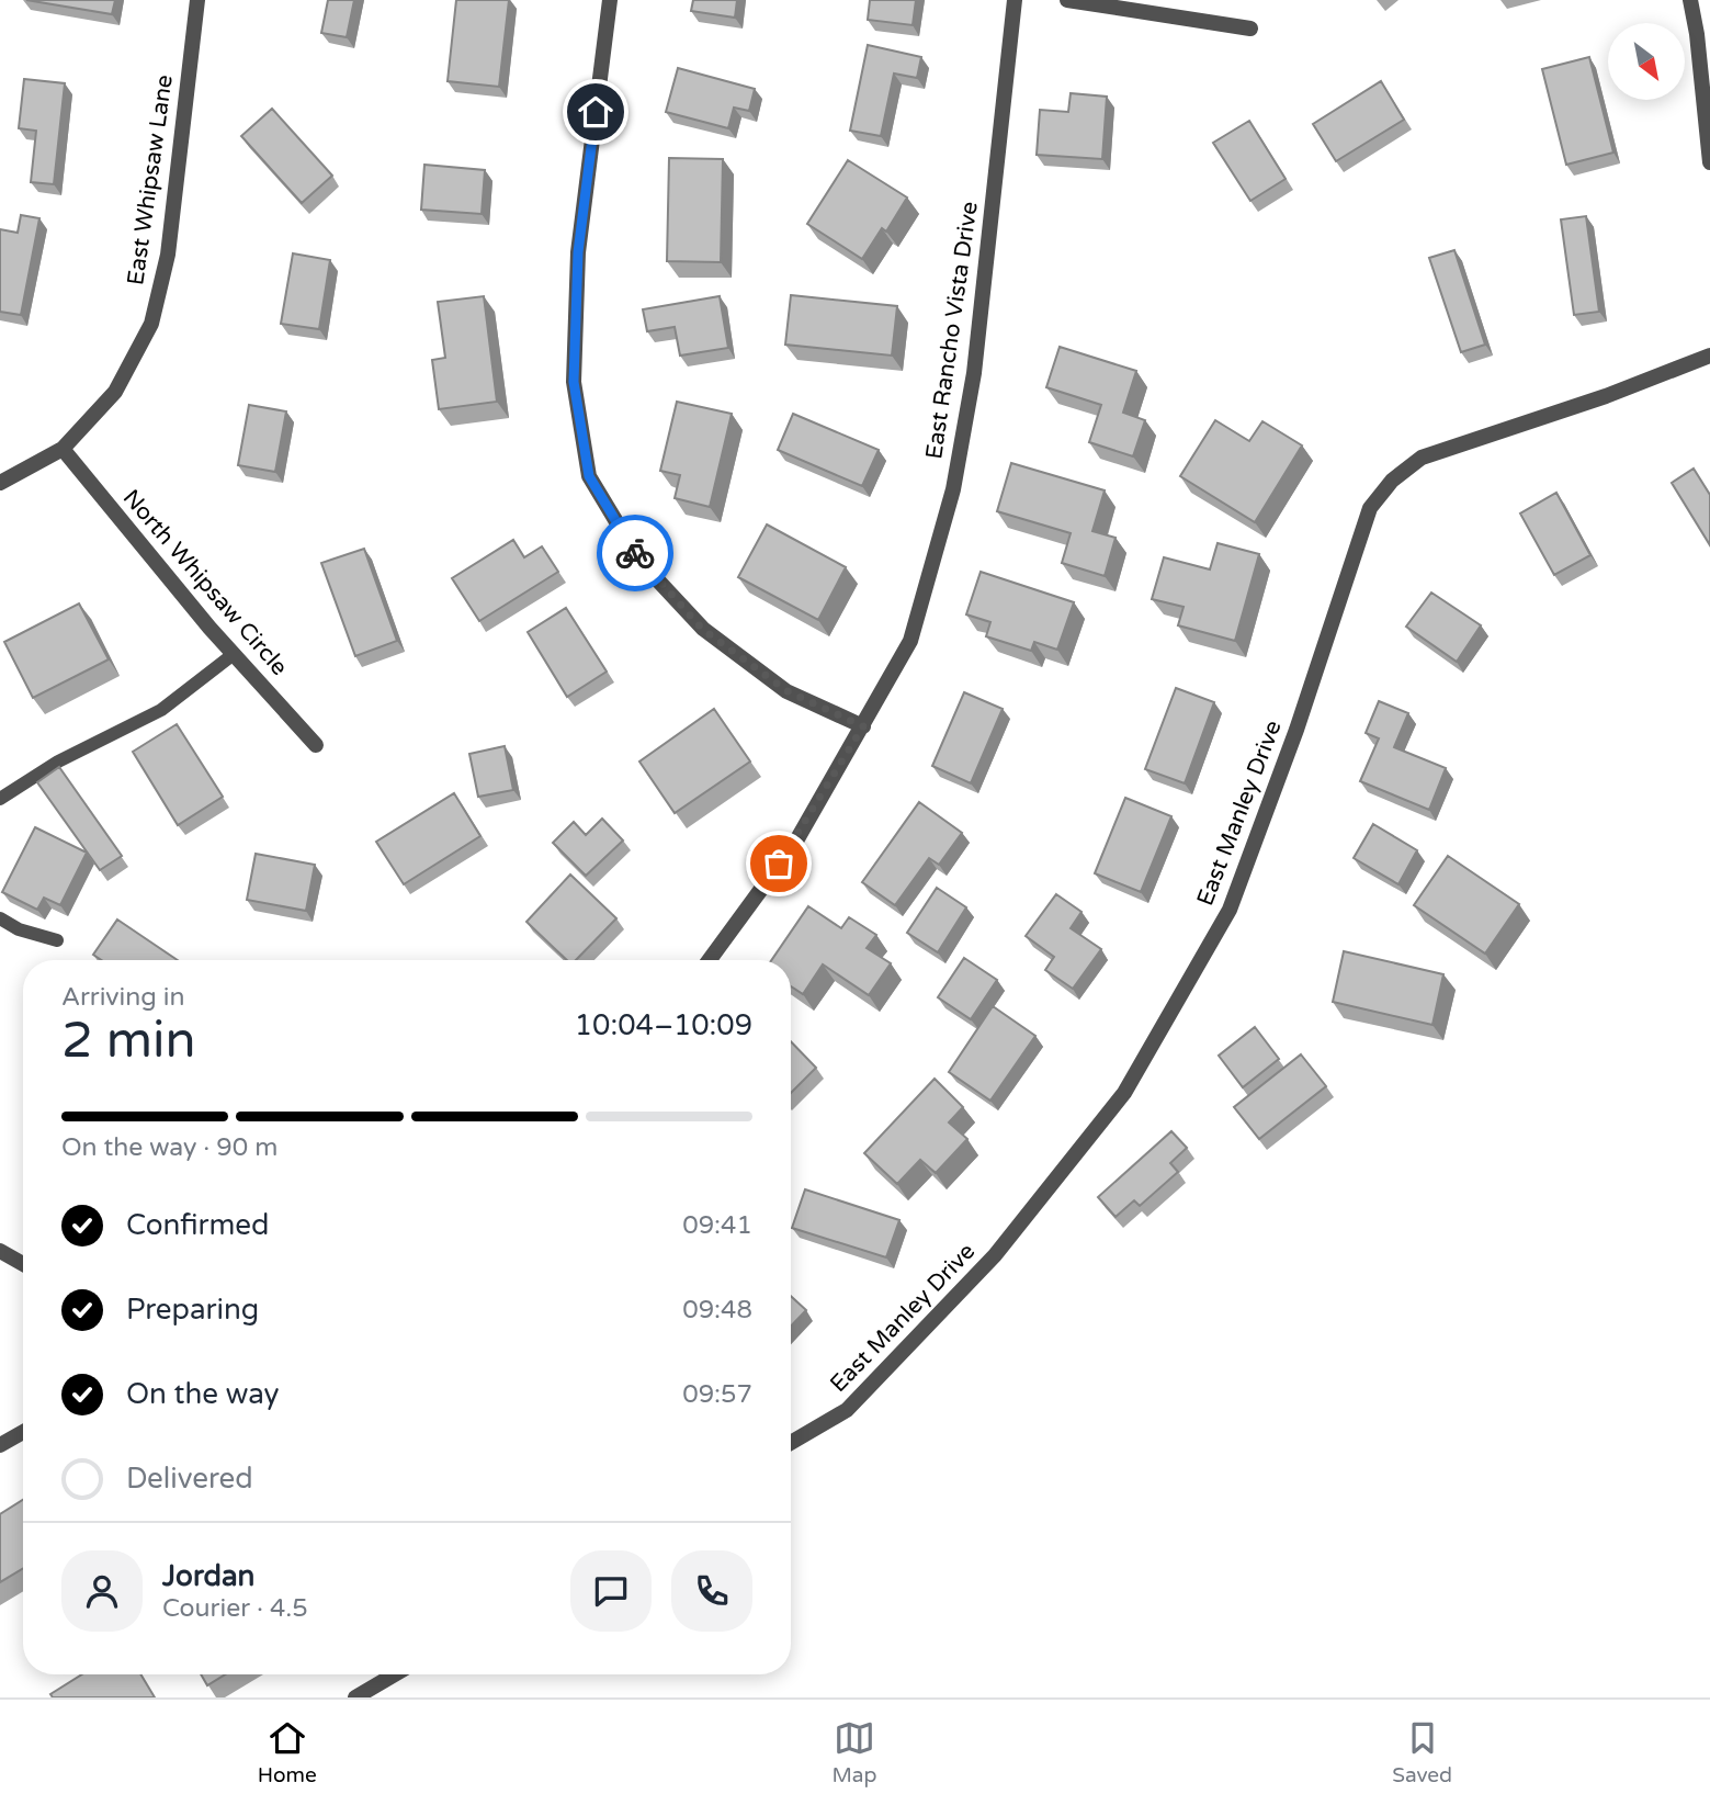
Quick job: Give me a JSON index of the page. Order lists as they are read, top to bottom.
{
  "streets": {
    "street": [
      "East Whipsaw Lane",
      "East Rancho Vista Drive",
      "North Whipsaw Circle",
      "East Manley Drive"
    ]
  },
  "crossings": [
    ["East Whipsaw Lane", "North Whipsaw Circle"]
  ],
  "north": "bottom right",
  "page": {
    "heading": ["2 min", "Arriving in", "10:04–10:09"],
    "panel": ["Jordan", "Courier · 4.5"],
    "bar": "On the way · 90 m",
    "list": [
      ["Confirmed", "09:41"],
      ["Preparing", "09:48"],
      ["On the way", "09:57"],
      "Delivered"
    ],
    "tabs": ["Home", "Map", "Saved"]
  }
}
